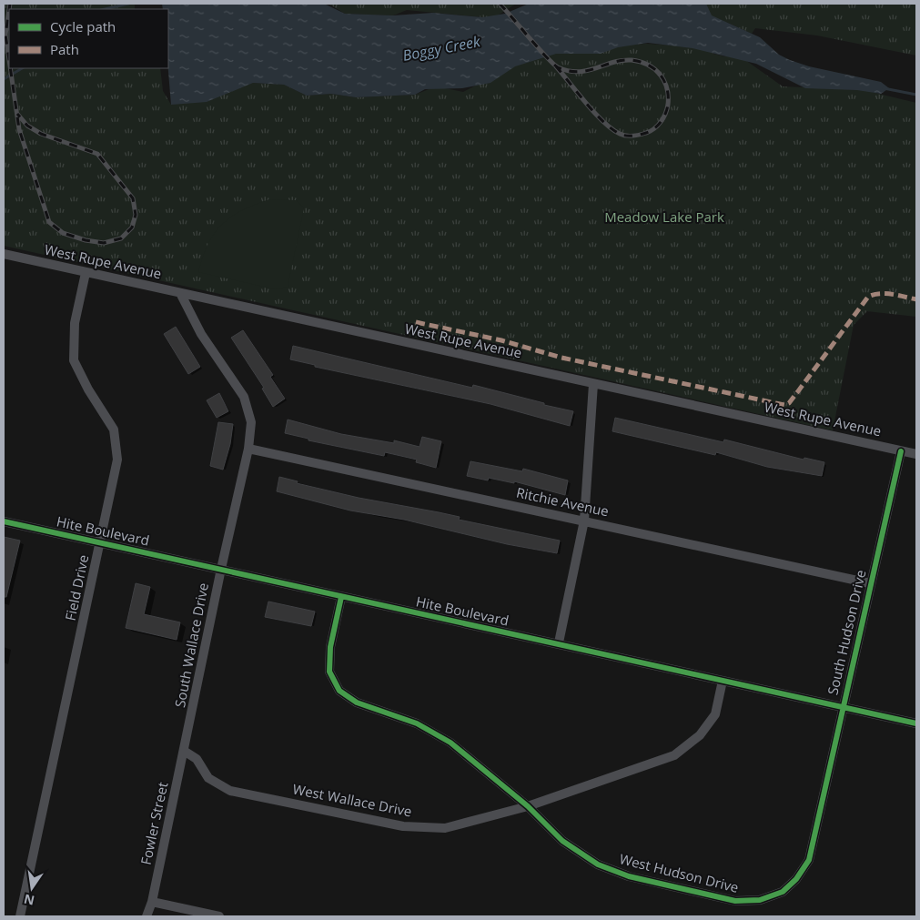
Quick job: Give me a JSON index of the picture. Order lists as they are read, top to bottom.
{
  "streets": {
    "street": [
      "West Rupe Avenue",
      "Ritchie Avenue",
      "Hite Boulevard",
      "Field Drive",
      "South Hudson Drive",
      "South Wallace Drive",
      "West Wallace Drive",
      "Fowler Street",
      "West Hudson Drive"
    ]
  },
  "crossings": [
    ["West Rupe Avenue", "Field Drive"],
    ["West Rupe Avenue", "South Hudson Drive"],
    ["West Rupe Avenue", "South Wallace Drive"],
    ["Ritchie Avenue", "South Hudson Drive"],
    ["Ritchie Avenue", "South Wallace Drive"],
    ["Hite Boulevard", "Field Drive"],
    ["Hite Boulevard", "South Hudson Drive"],
    ["Hite Boulevard", "South Wallace Drive"],
    ["Hite Boulevard", "West Wallace Drive"],
    ["Hite Boulevard", "West Hudson Drive"],
    ["South Hudson Drive", "West Hudson Drive"],
    ["South Wallace Drive", "West Wallace Drive"],
    ["South Wallace Drive", "Fowler Street"],
    ["West Wallace Drive", "Fowler Street"],
    ["West Wallace Drive", "West Hudson Drive"]
  ],
  "water": ["Boggy Creek"],
  "parks": ["Meadow Lake Park"],
  "legend": ["Cycle path", "Path"],
  "north": "bottom"
}
